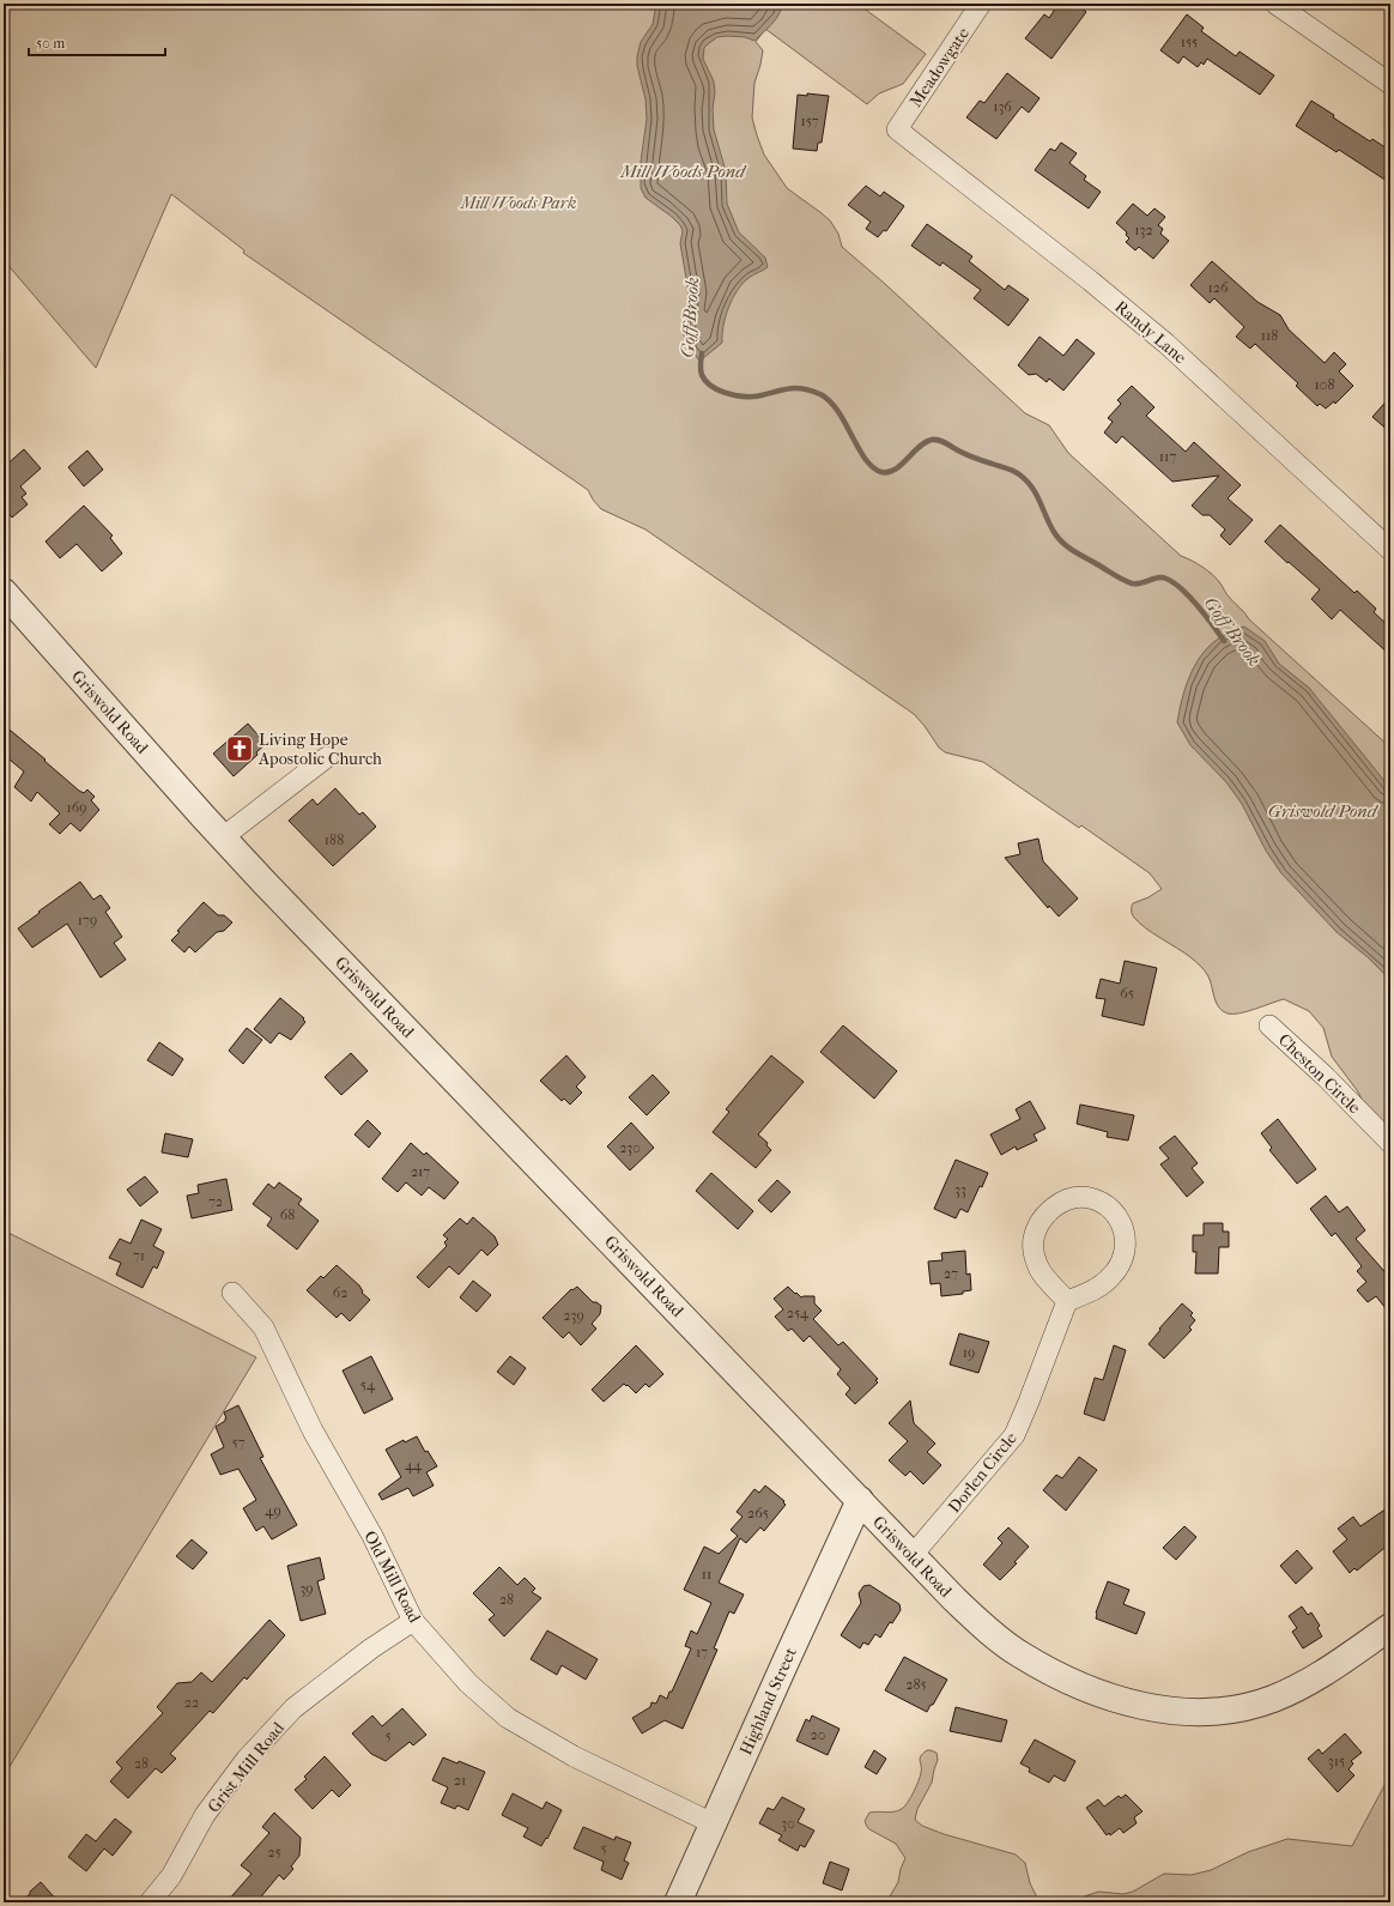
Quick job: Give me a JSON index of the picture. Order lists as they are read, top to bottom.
{
  "streets": {
    "street": [
      "Meadowgate",
      "Randy Lane",
      "Griswold Road",
      "Cheston Circle",
      "Dorlen Circle",
      "Old Mill Road",
      "Highland Street",
      "Grist Mill Road"
    ]
  },
  "crossings": [
    ["Meadowgate", "Randy Lane"],
    ["Griswold Road", "Dorlen Circle"],
    ["Griswold Road", "Highland Street"],
    ["Old Mill Road", "Highland Street"],
    ["Old Mill Road", "Grist Mill Road"]
  ],
  "water": ["Mill Woods Pond", "Goff Brook", "Griswold Pond"],
  "parks": ["Mill Woods Park"],
  "places": {
    "church": ["Living Hope Apostolic Church"]
  },
  "house_numbers": [
    "155",
    "136",
    "157",
    "132",
    "126",
    "118",
    "108",
    "117",
    "169",
    "188",
    "179",
    "65",
    "230",
    "217",
    "33",
    "72",
    "68",
    "71",
    "27",
    "62",
    "254",
    "239",
    "19",
    "54",
    "57",
    "44",
    "49",
    "265",
    "11",
    "39",
    "28",
    "17",
    "285",
    "22",
    "20",
    "5",
    "315",
    "28",
    "21",
    "30",
    "5",
    "25"
  ],
  "scale_bar": "50 m"
}
